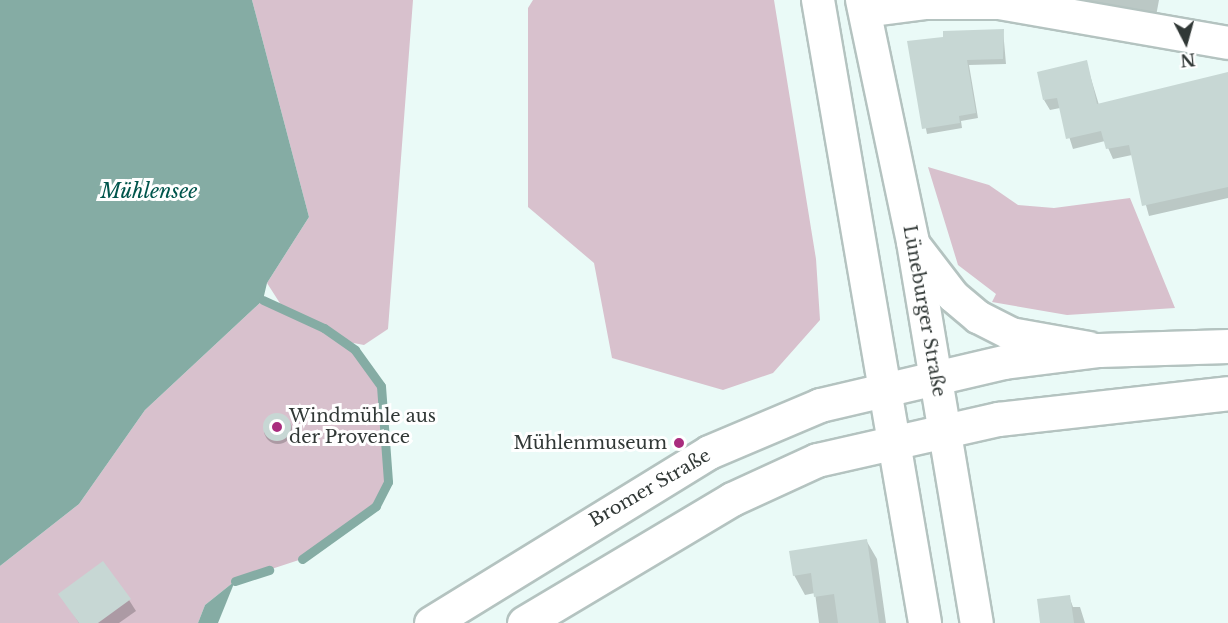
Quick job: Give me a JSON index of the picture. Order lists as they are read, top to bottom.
{
  "streets": {
    "main road": ["Bromer Straße"],
    "street": ["Lüneburger Straße"]
  },
  "crossings": [
    ["Lüneburger Straße", "Bromer Straße"]
  ],
  "water": ["Mühlensee"],
  "places": ["Windmühle aus der Provence", "Mühlenmuseum"],
  "north": "bottom"
}
